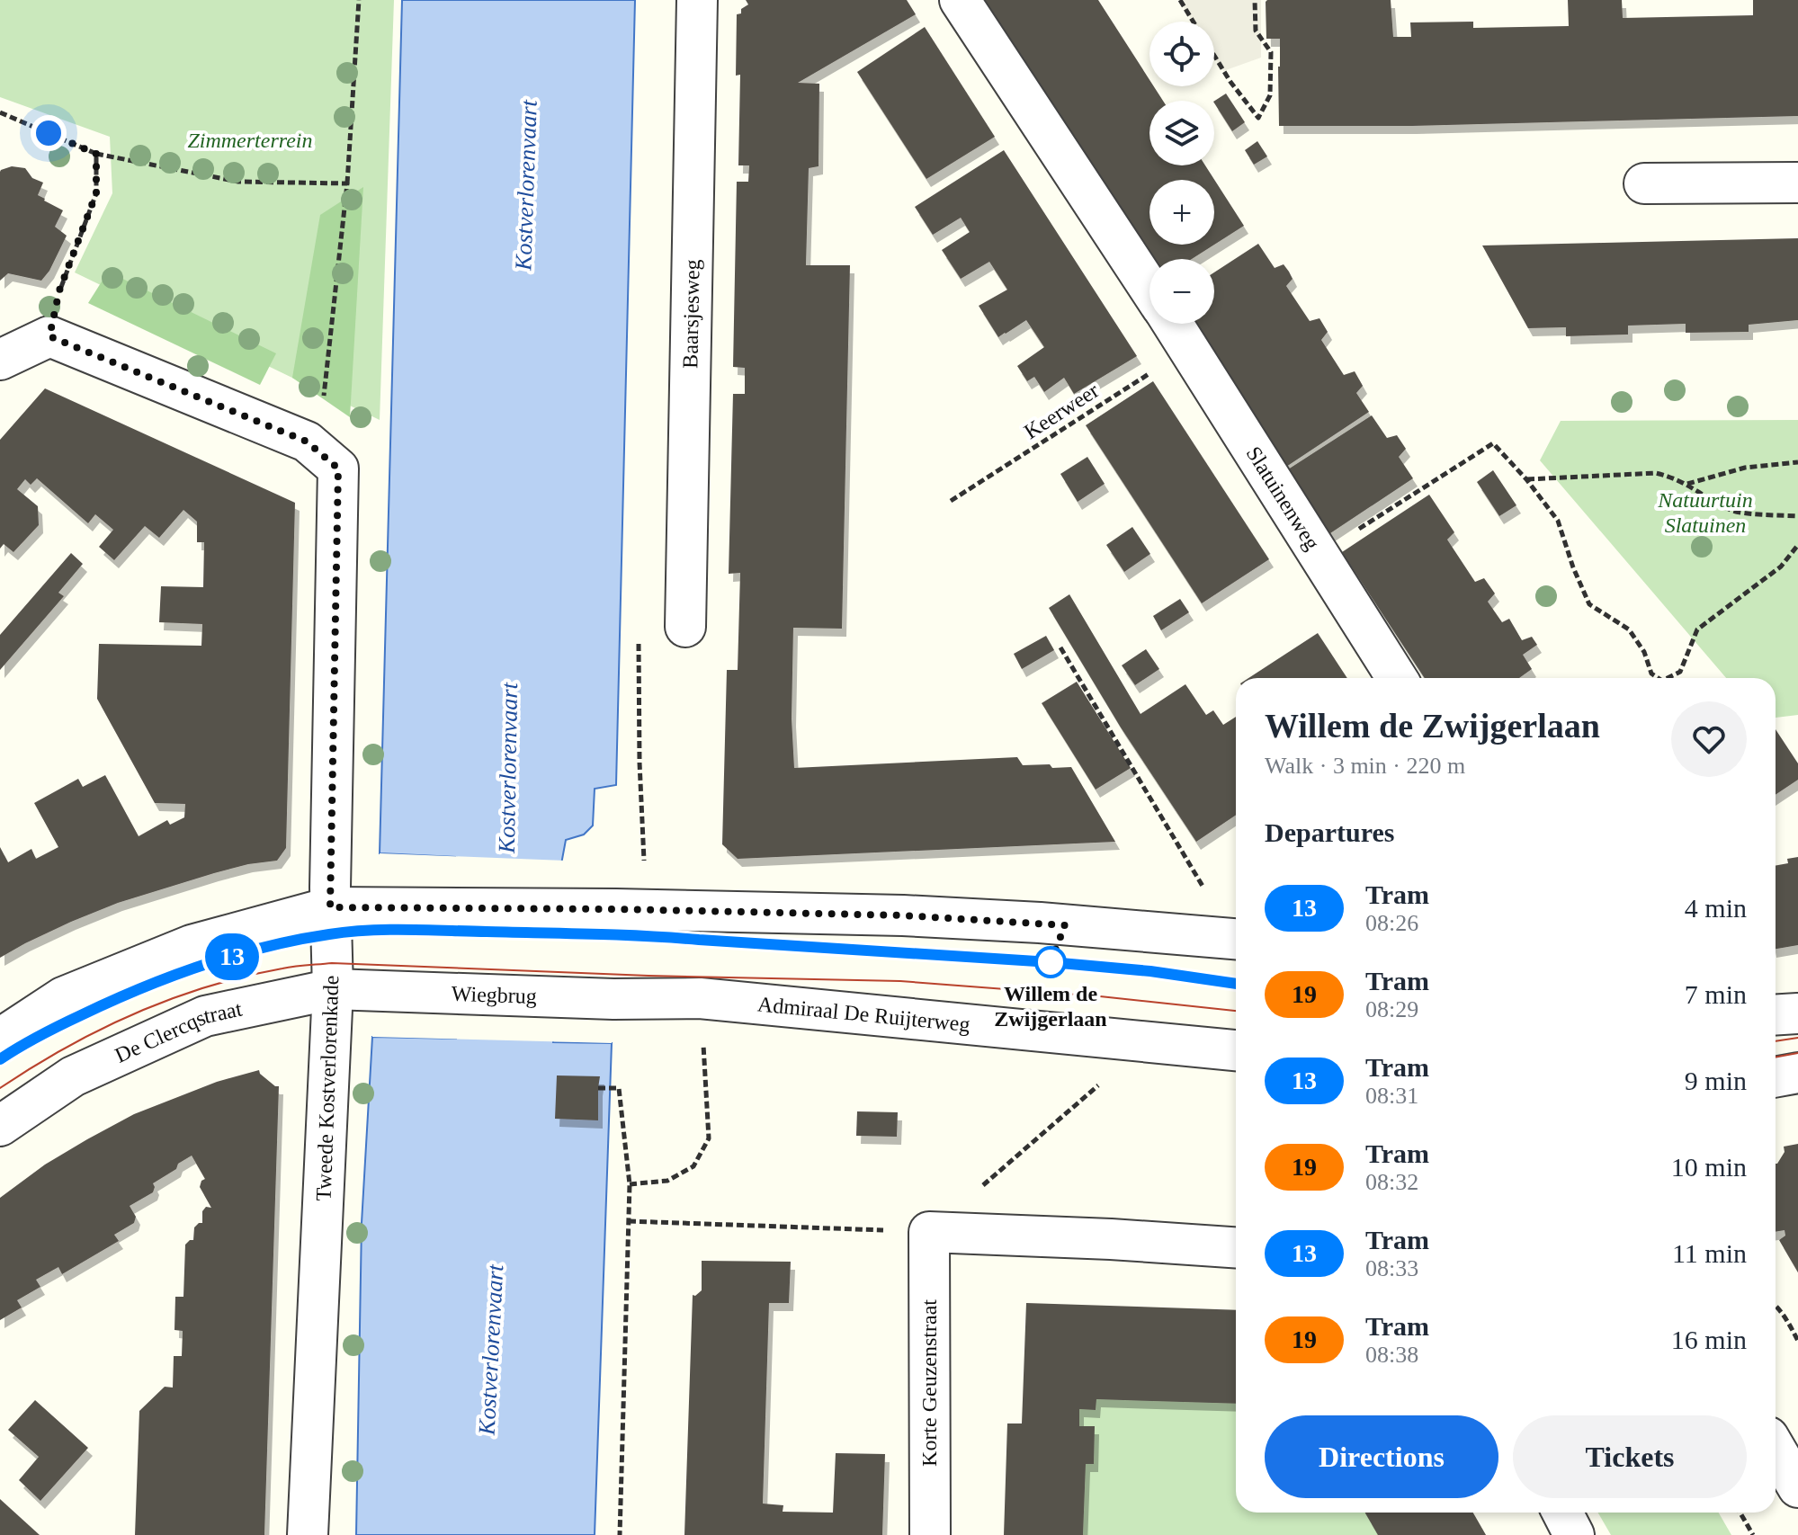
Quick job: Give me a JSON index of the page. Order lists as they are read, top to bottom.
{
  "streets": {
    "street": [
      "Baarsjesweg",
      "Slatuinenweg",
      "Wiegbrug",
      "Admiraal De Ruijterweg",
      "De Clercqstraat",
      "Tweede Kostverlorenkade",
      "Korte Geuzenstraat"
    ],
    "path": ["Keerweer"]
  },
  "crossings": [
    ["Keerweer", "Slatuinenweg"],
    ["Wiegbrug", "Admiraal De Ruijterweg"],
    ["Wiegbrug", "De Clercqstraat"],
    ["De Clercqstraat", "Tweede Kostverlorenkade"]
  ],
  "water": ["Kostverlorenvaart"],
  "parks": ["Zimmerterrein", "Natuurtuin Slatuinen"],
  "places": ["Willem de Zwijgerlaan"],
  "lines": ["tram line 13"],
  "page": {
    "on_map": "13",
    "map_buttons": ["+", "−"],
    "heading": [
      ["Willem de Zwijgerlaan", "Walk · 3 min · 220 m"],
      "Departures"
    ],
    "list": [
      {
        "mark": "13",
        "name": "Tram",
        "note": "08:26",
        "value": "4 min"
      },
      {
        "mark": "19",
        "name": "Tram",
        "note": "08:29",
        "value": "7 min"
      },
      {
        "mark": "13",
        "name": "Tram",
        "note": "08:31",
        "value": "9 min"
      },
      {
        "mark": "19",
        "name": "Tram",
        "note": "08:32",
        "value": "10 min"
      },
      {
        "mark": "13",
        "name": "Tram",
        "note": "08:33",
        "value": "11 min"
      },
      {
        "mark": "19",
        "name": "Tram",
        "note": "08:38",
        "value": "16 min"
      }
    ],
    "buttons": ["Directions", "Tickets"]
  }
}
